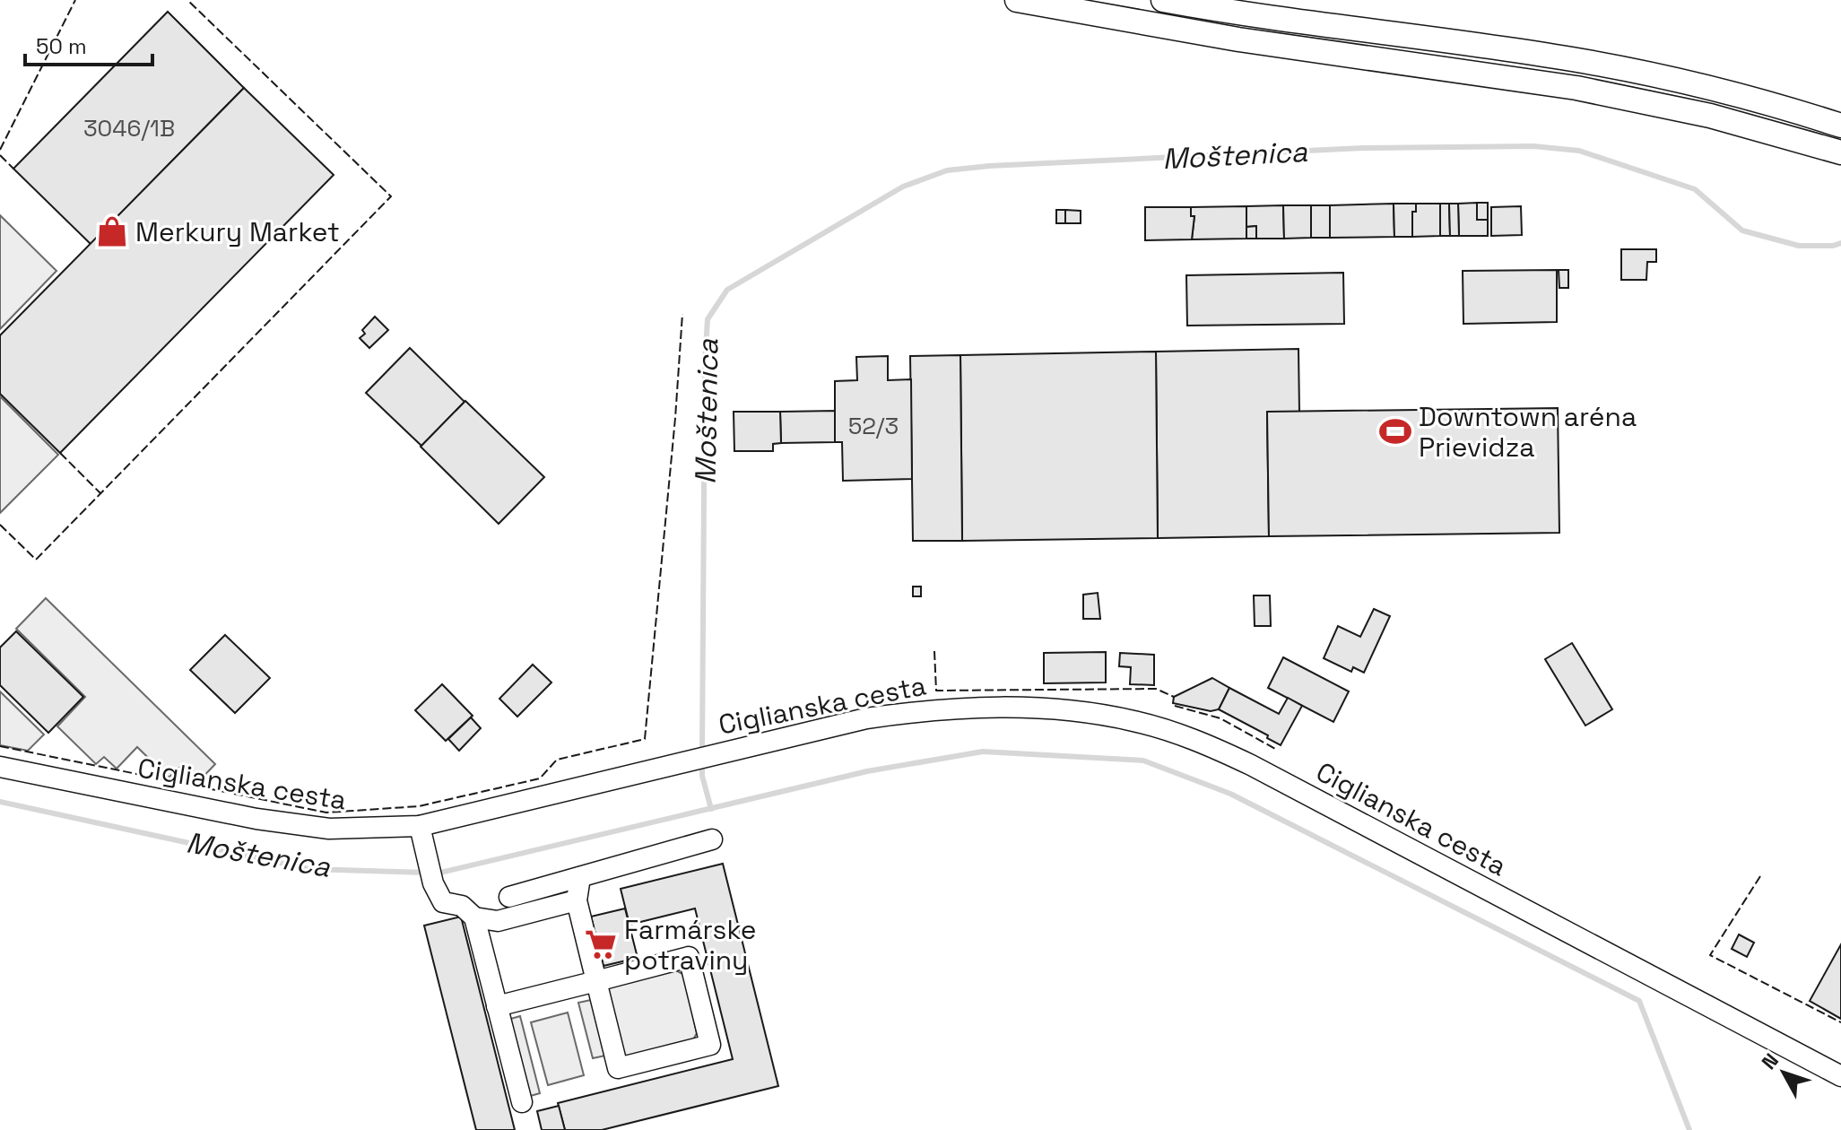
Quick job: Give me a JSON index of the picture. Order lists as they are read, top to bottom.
{
  "streets": {
    "street": ["Ciglianska cesta"]
  },
  "water": ["Moštenica"],
  "places": {
    "shop": ["Merkury Market"],
    "sports": ["Downtown aréna Prievidza"],
    "supermarket": ["Farmárske potraviny"]
  },
  "house_numbers": ["3046/1B", "52/3"],
  "scale_bar": "50 m",
  "north": "top left"
}
